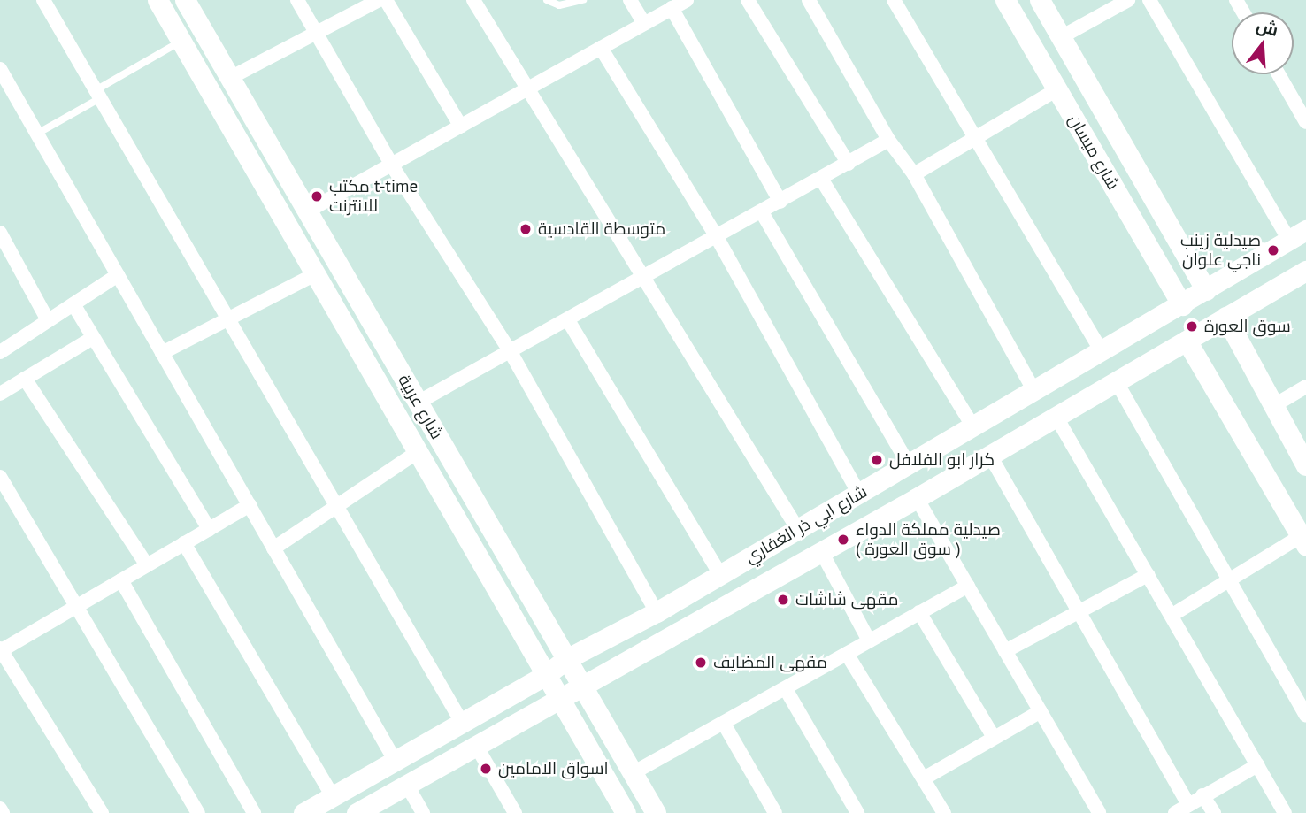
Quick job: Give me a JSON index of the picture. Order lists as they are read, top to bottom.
{
  "streets": {
    "main road": ["شارع ميسان", "شارع عربية", "شارع ابي ذر الغفاري"]
  },
  "crossings": [
    ["شارع ميسان", "شارع ابي ذر الغفاري"],
    ["شارع عربية", "شارع ابي ذر الغفاري"]
  ],
  "places": [
    "مكتب t-time للانترنت",
    "متوسطة القادسية",
    "صيدلية زينب ناجي علوان",
    "سوق العورة",
    "كرار ابو الفلافل",
    "صيدلية مملكة الدواء ( سوق العورة )",
    "مقهى شاشات",
    "مقهى المضايف",
    "اسواق الامامين"
  ],
  "north": "top"
}
